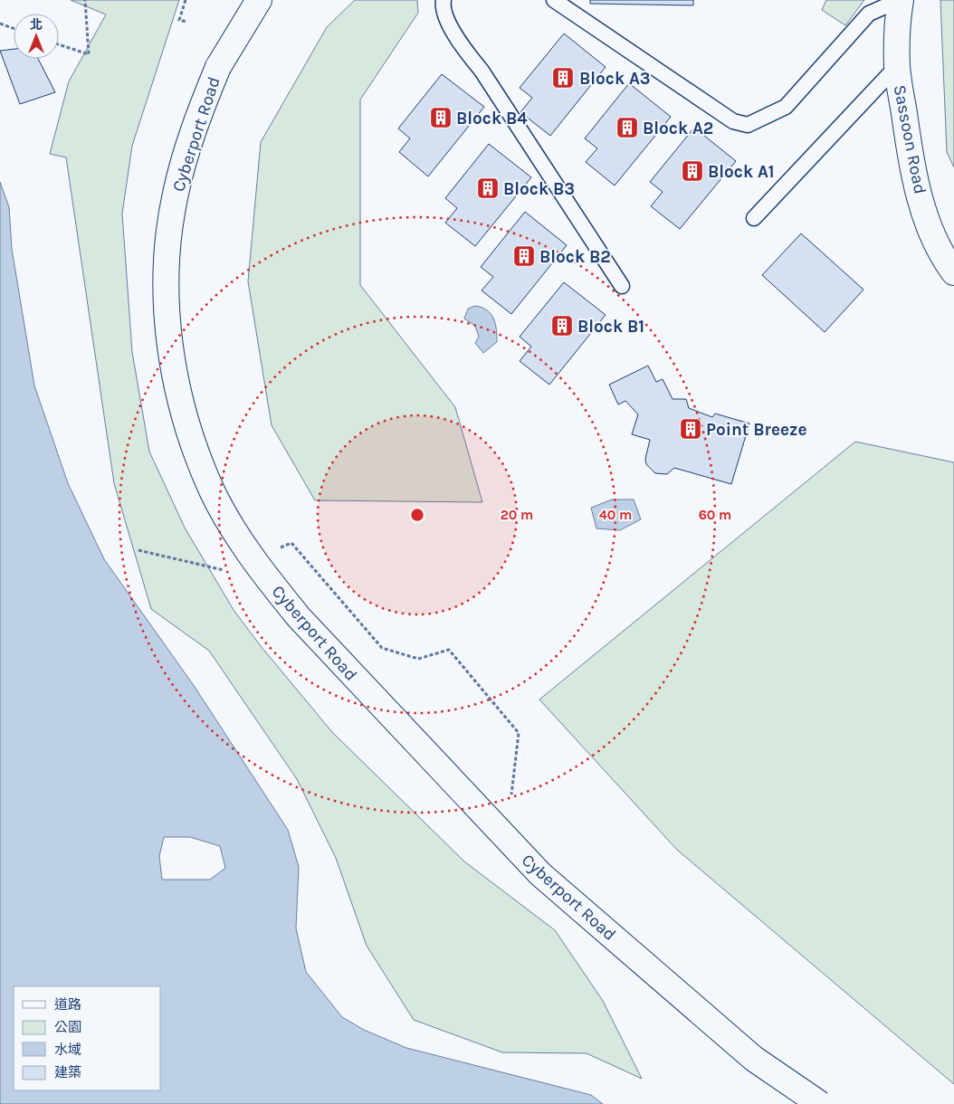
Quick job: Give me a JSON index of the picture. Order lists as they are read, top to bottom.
{
  "streets": {
    "street": ["Cyberport Road", "Sassoon Road"]
  },
  "places": {
    "building": [
      "Block A3",
      "Block B4",
      "Block A2",
      "Block A1",
      "Block B3",
      "Block B2",
      "Block B1",
      "Point Breeze"
    ]
  },
  "legend": [
    "道路",
    "公園",
    "水域",
    "建築"
  ],
  "north": "top",
  "rings": ["20 m", "40 m", "60 m"]
}
